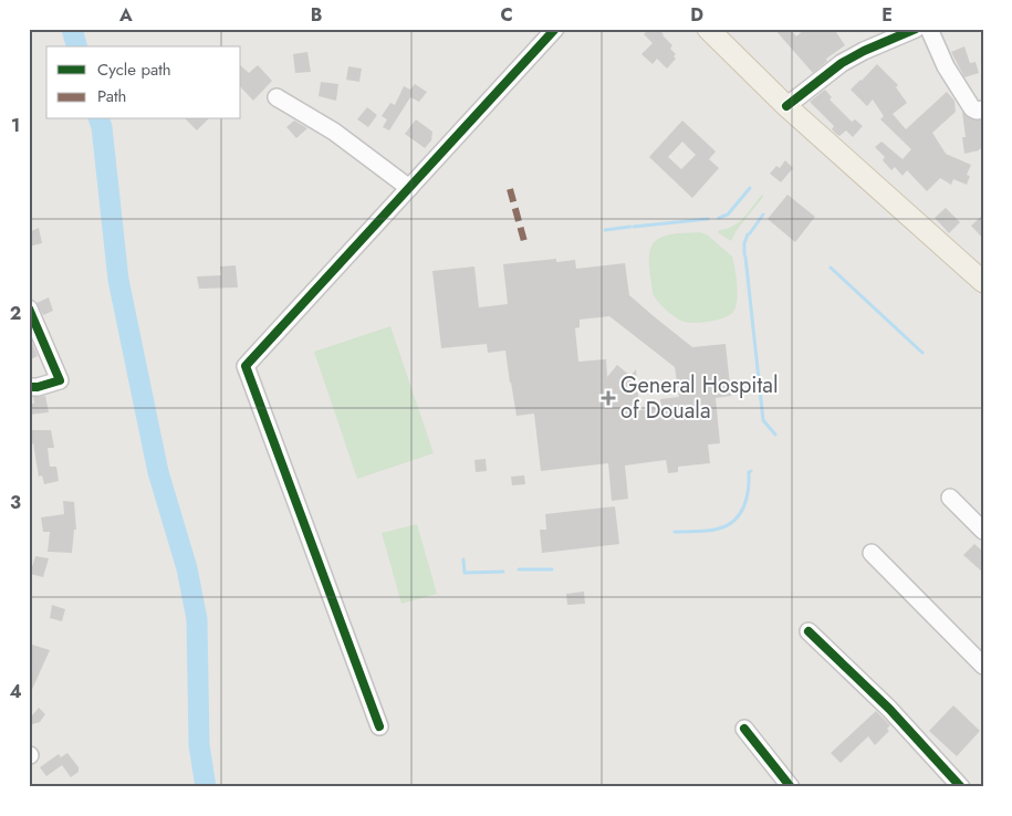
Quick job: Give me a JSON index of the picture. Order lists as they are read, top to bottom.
{
  "places": {
    "health": ["General Hospital of Douala"]
  },
  "legend": ["Cycle path", "Path"],
  "grid": {
    "columns": [
      "A",
      "B",
      "C",
      "D",
      "E"
    ],
    "rows": [
      "1",
      "2",
      "3",
      "4"
    ]
  }
}
